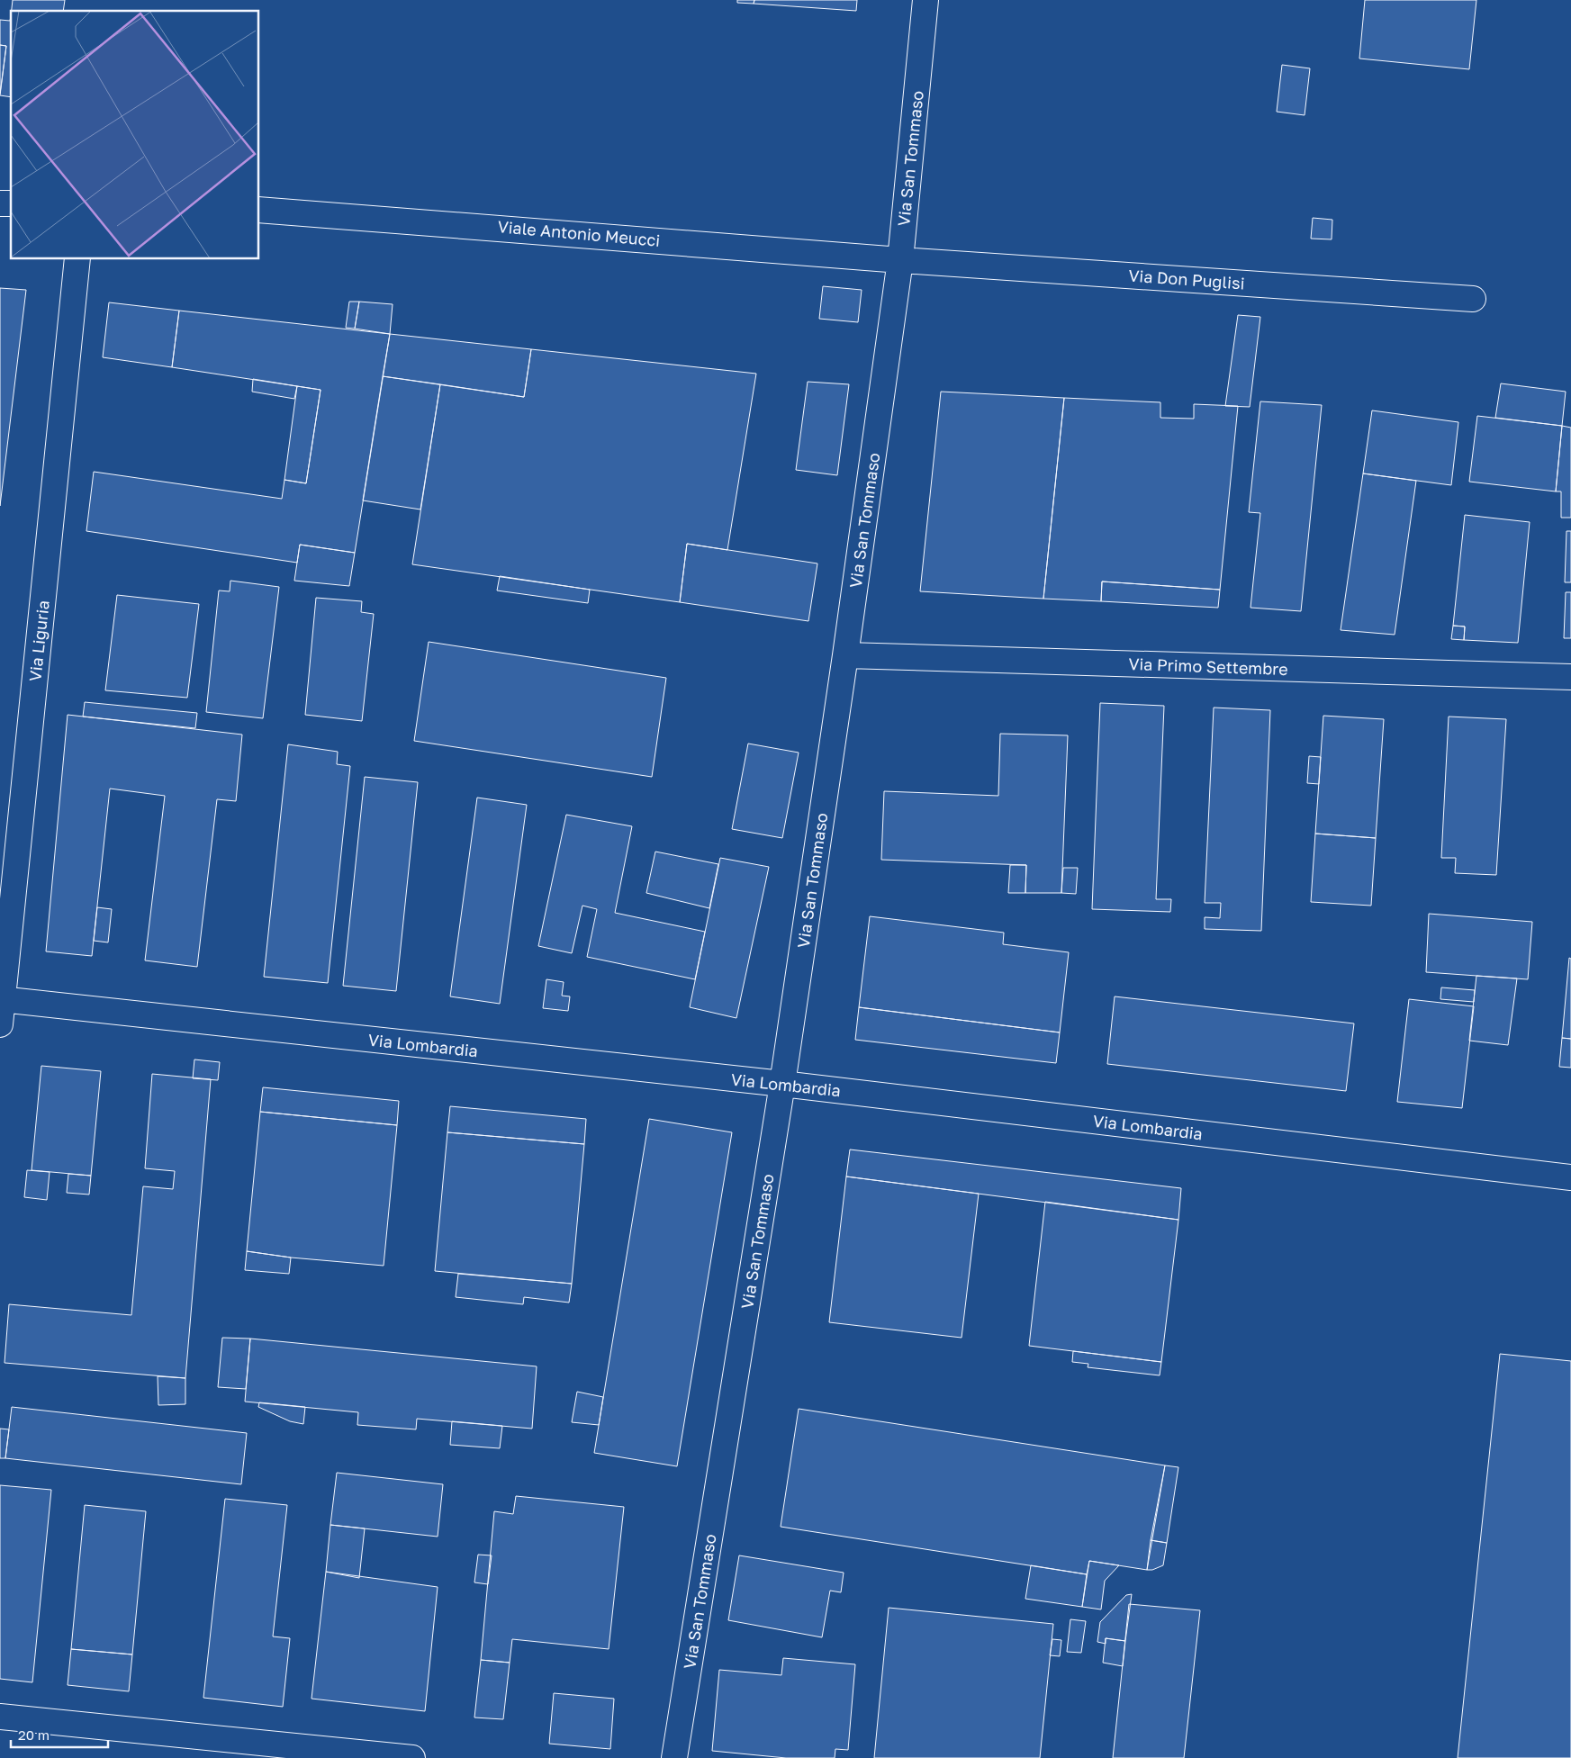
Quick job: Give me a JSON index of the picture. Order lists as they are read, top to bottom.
{
  "streets": {
    "street": [
      "Via San Tommaso",
      "Viale Antonio Meucci",
      "Via Don Puglisi",
      "Via Liguria",
      "Via Primo Settembre",
      "Via Lombardia"
    ]
  },
  "crossings": [
    ["Via San Tommaso", "Viale Antonio Meucci"],
    ["Via San Tommaso", "Via Don Puglisi"],
    ["Via San Tommaso", "Via Primo Settembre"],
    ["Via San Tommaso", "Via Lombardia"],
    ["Viale Antonio Meucci", "Via Don Puglisi"],
    ["Via Liguria", "Via Lombardia"]
  ],
  "scale_bar": "20 m"
}
